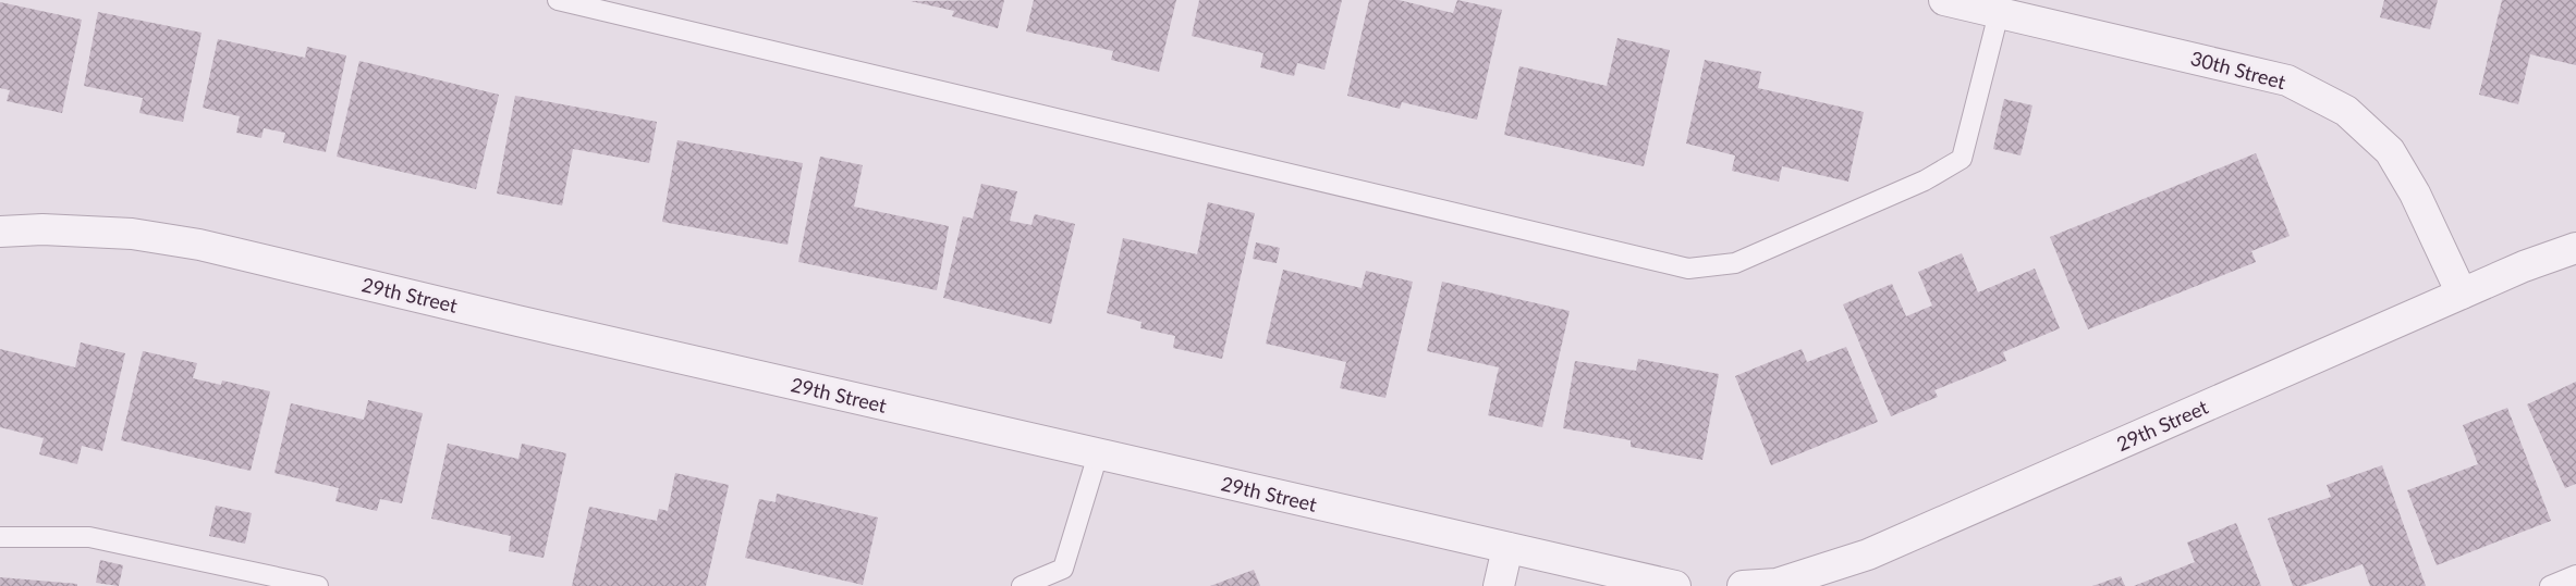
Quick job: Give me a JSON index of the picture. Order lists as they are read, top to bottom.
{
  "streets": {
    "street": ["30th Street", "29th Street"]
  },
  "crossings": [
    ["30th Street", "29th Street"]
  ]
}
